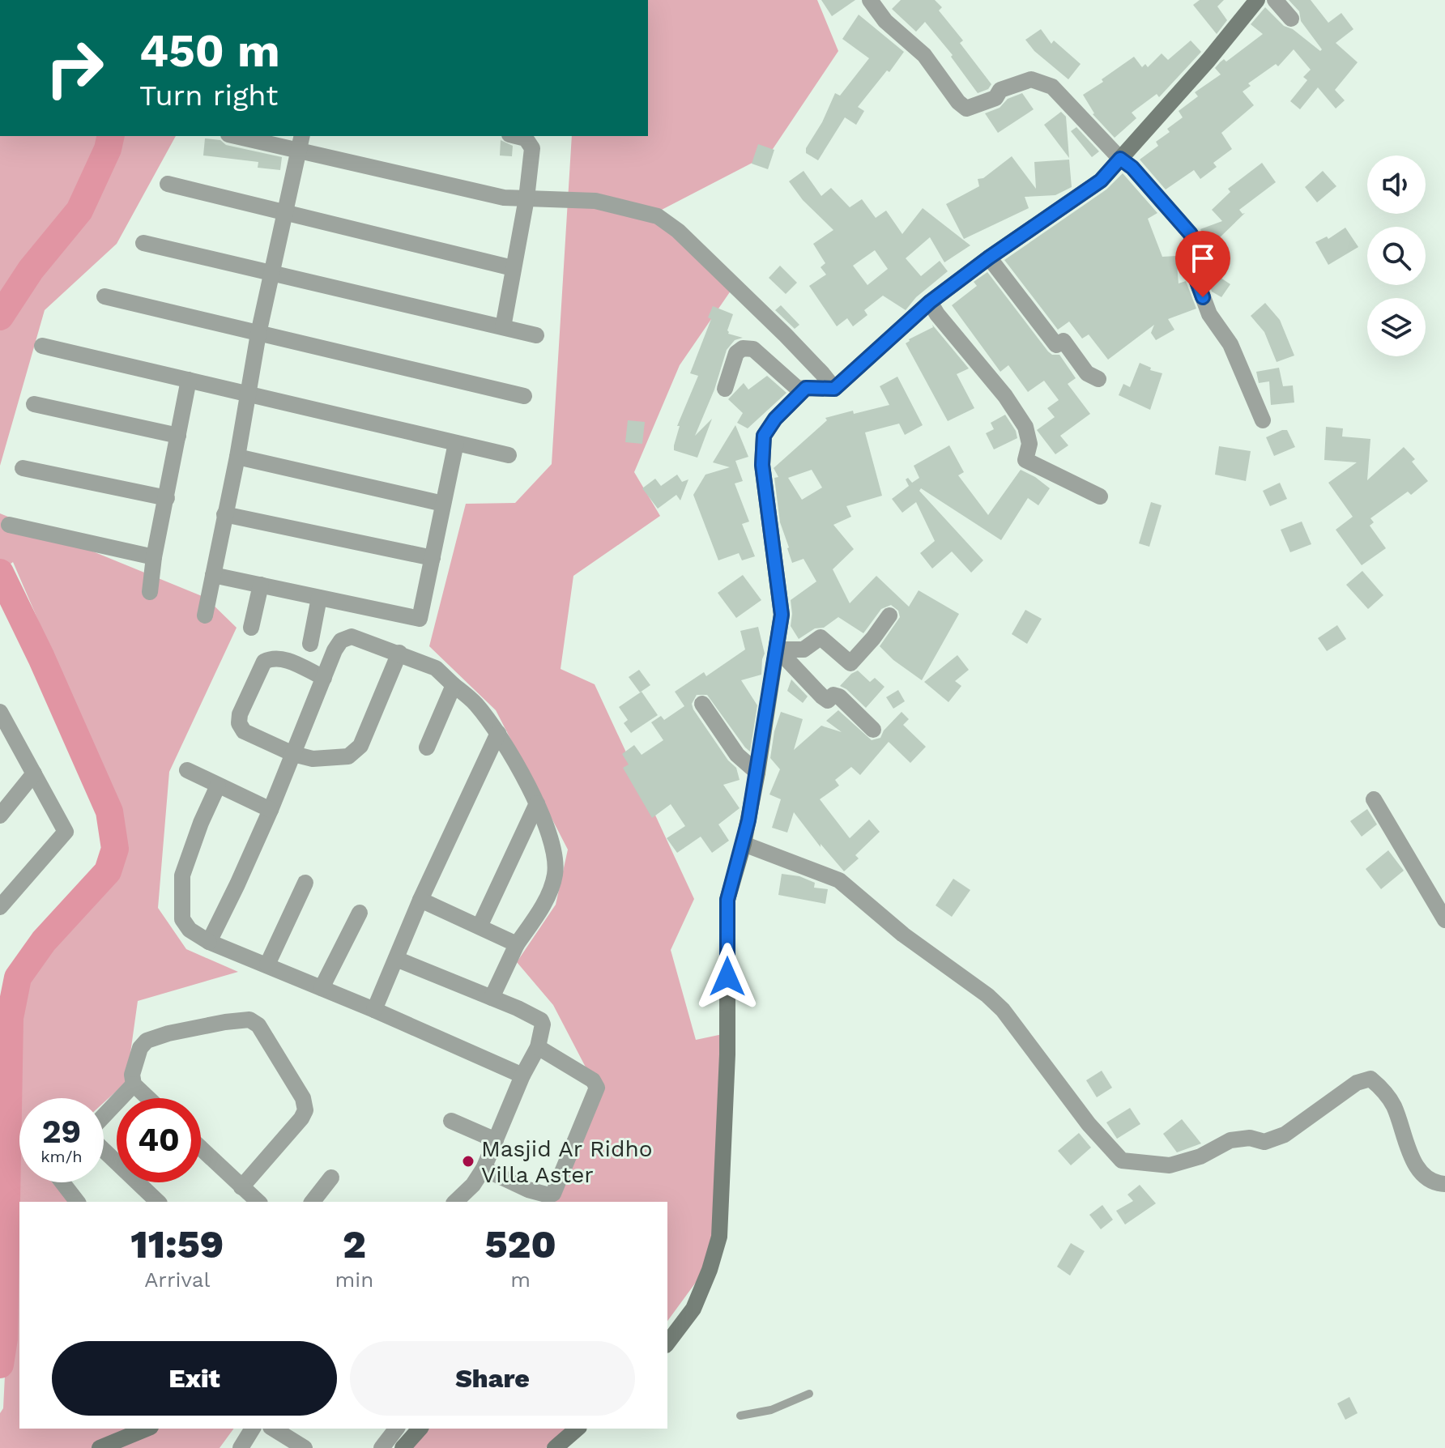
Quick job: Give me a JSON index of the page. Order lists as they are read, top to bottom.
{
  "places": ["Masjid Ar Ridho Villa Aster"],
  "page": {
    "turn": ["450 m", "Turn right"],
    "speed": "29 km/h",
    "limit": "40",
    "eta": [
      "11:59",
      "Arrival",
      "2",
      "min",
      "520",
      "m"
    ],
    "buttons": ["Exit", "Share"]
  }
}
